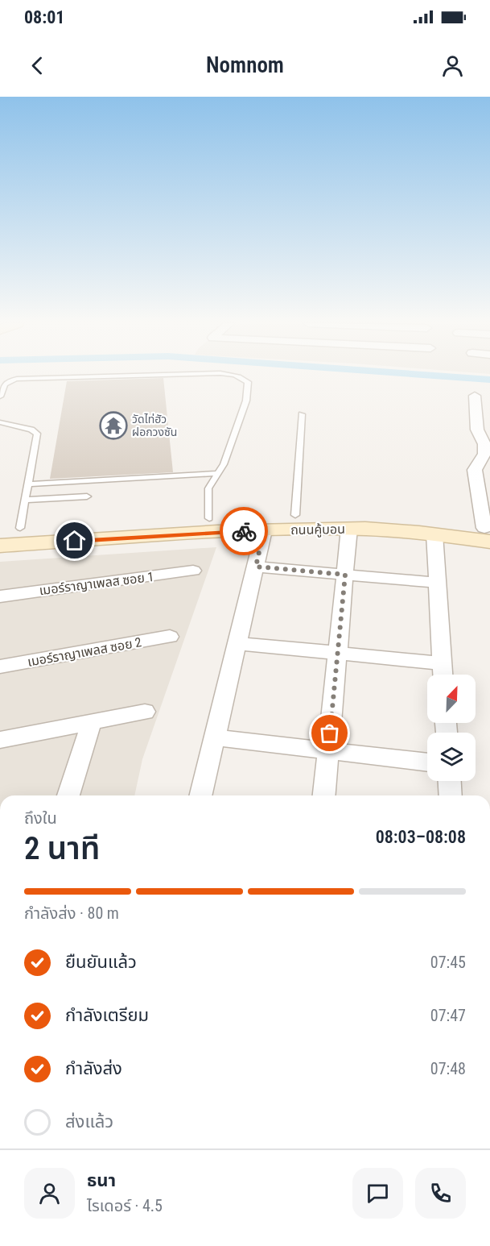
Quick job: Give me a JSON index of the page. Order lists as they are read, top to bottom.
{
  "streets": {
    "main road": ["ถนนคู้บอน"],
    "street": ["เมอร์ราญาเพลส ซอย 1", "เมอร์ราญาเพลส ซอย 2"]
  },
  "places": {
    "temple": ["วัดไท่ฮัว ฝอกวงซัน"]
  },
  "north": "top right",
  "page": {
    "status": "08:01",
    "header": "Nomnom",
    "heading": ["2 นาที", "ถึงใน", "08:03–08:08"],
    "panel": ["ธนา", "ไรเดอร์ · 4.5"],
    "bar": "กำลังส่ง · 80 m",
    "list": [
      ["ยืนยันแล้ว", "07:45"],
      ["กำลังเตรียม", "07:47"],
      ["กำลังส่ง", "07:48"],
      "ส่งแล้ว"
    ]
  }
}
